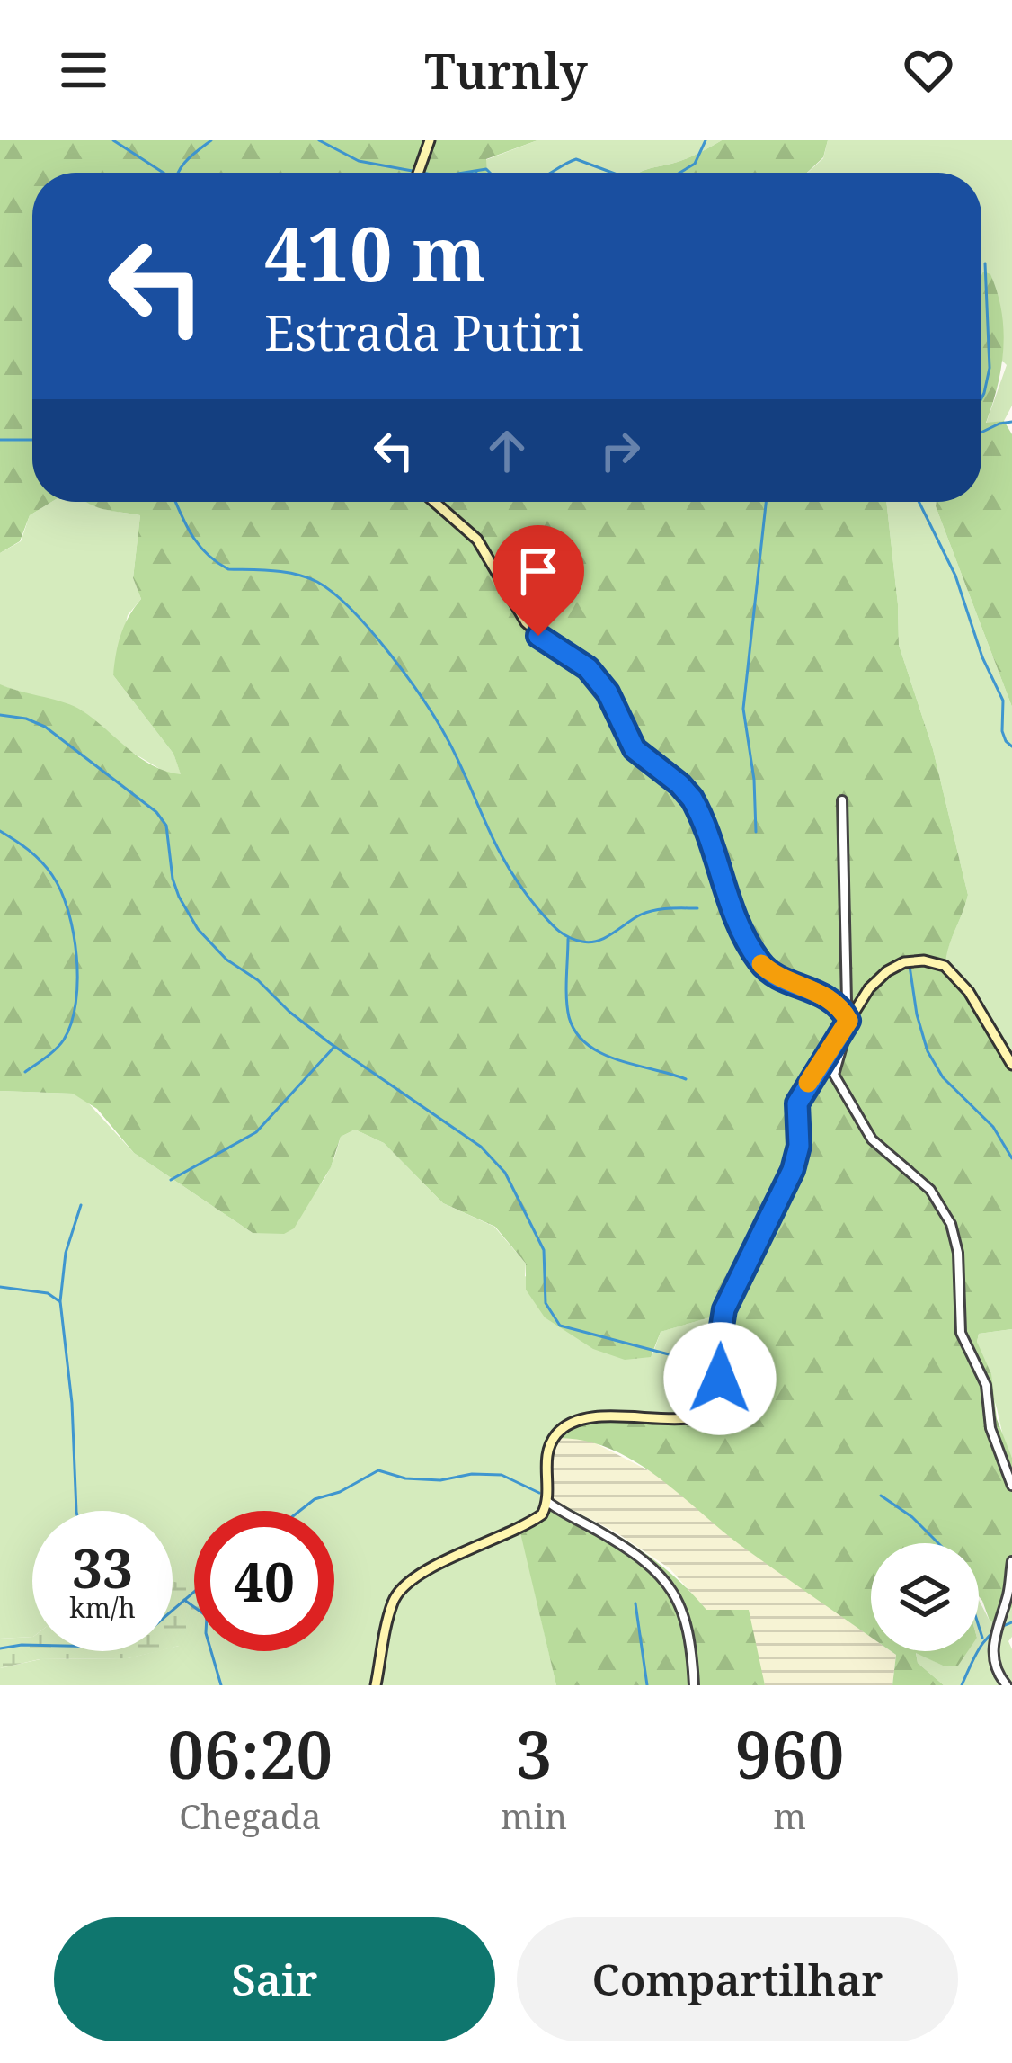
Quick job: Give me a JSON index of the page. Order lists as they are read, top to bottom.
{
  "page": {
    "header": "Turnly",
    "turn": ["410 m", "Estrada Putiri"],
    "speed": "33 km/h",
    "limit": "40",
    "eta": [
      "06:20",
      "Chegada",
      "3",
      "min",
      "960",
      "m"
    ],
    "buttons": ["Sair", "Compartilhar"]
  }
}
